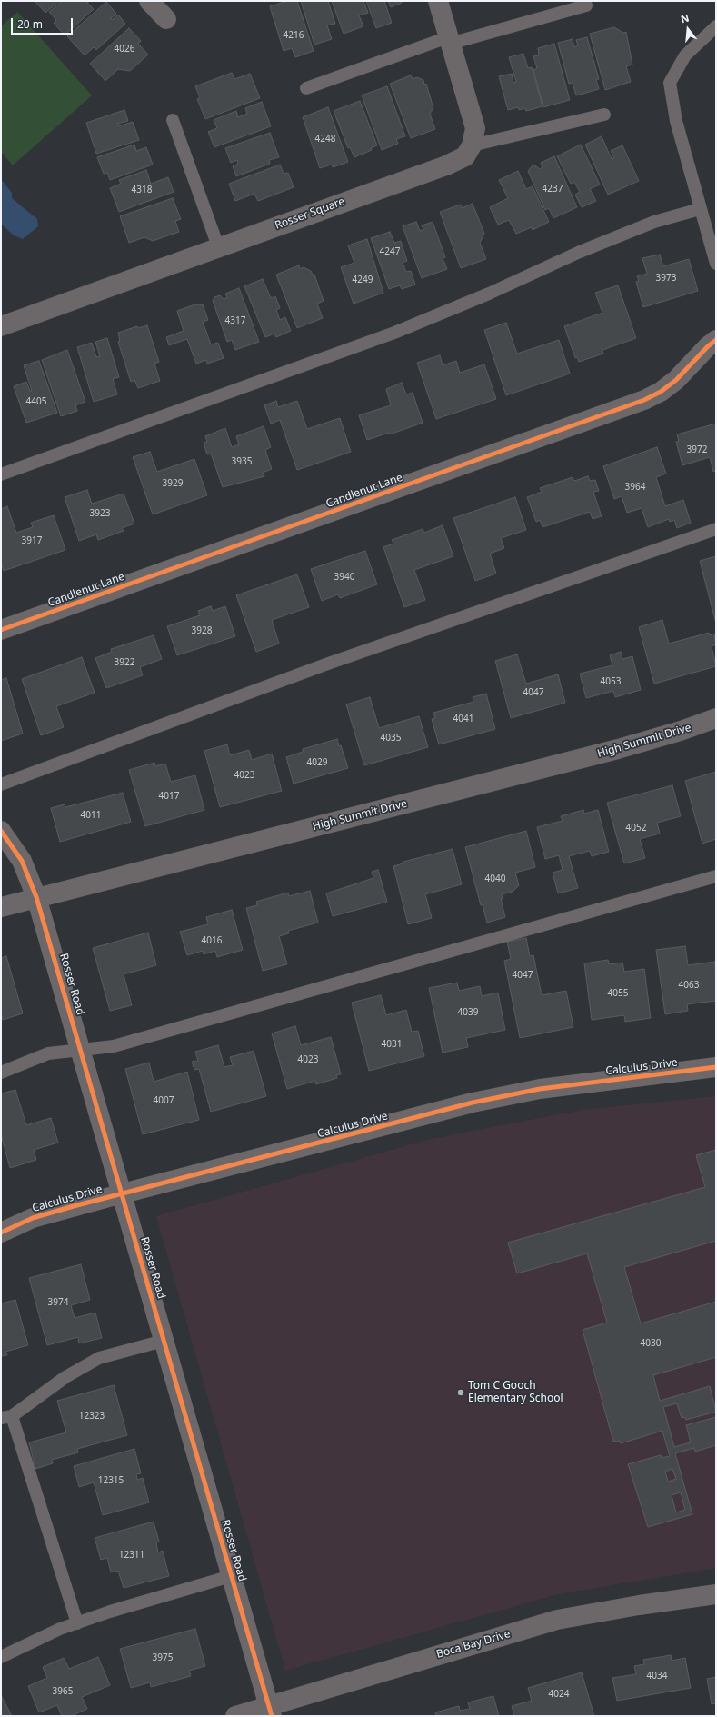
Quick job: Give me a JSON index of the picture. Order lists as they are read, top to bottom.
{
  "streets": {
    "street": [
      "Rosser Square",
      "Candlenut Lane",
      "High Summit Drive",
      "Rosser Road",
      "Calculus Drive",
      "Boca Bay Drive"
    ]
  },
  "crossings": [
    ["High Summit Drive", "Rosser Road"],
    ["Rosser Road", "Calculus Drive"],
    ["Rosser Road", "Boca Bay Drive"]
  ],
  "places": ["Tom C Gooch Elementary School"],
  "house_numbers": [
    "4216",
    "4026",
    "4248",
    "4237",
    "4318",
    "4247",
    "3973",
    "4249",
    "4317",
    "4405",
    "3972",
    "3935",
    "3929",
    "3964",
    "3923",
    "3917",
    "3940",
    "3928",
    "3922",
    "4053",
    "4047",
    "4041",
    "4035",
    "4029",
    "4023",
    "4017",
    "4011",
    "4052",
    "4040",
    "4016",
    "4047",
    "4063",
    "4055",
    "4039",
    "4031",
    "4023",
    "4007",
    "3974",
    "4030",
    "12323",
    "12315",
    "12311",
    "3975",
    "4034",
    "3965",
    "4024"
  ],
  "scale_bar": "20 m",
  "north": "top"
}
